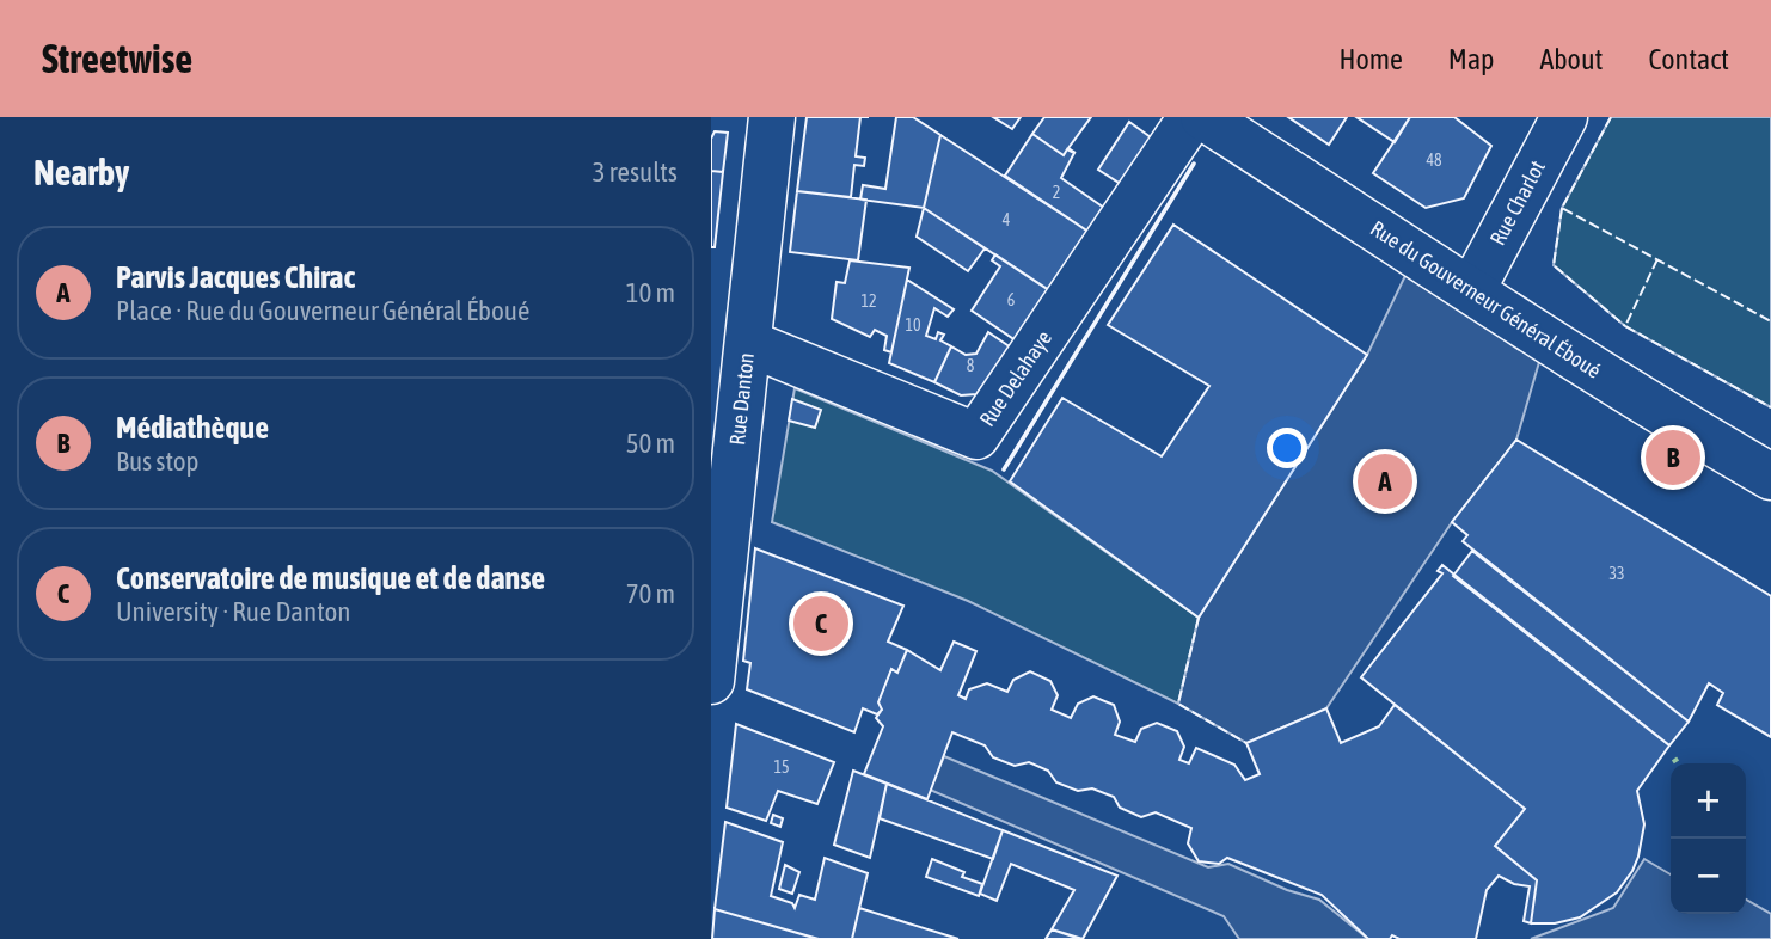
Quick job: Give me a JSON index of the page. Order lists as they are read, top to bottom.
{
  "streets": {
    "street": [
      "Rue Charlot",
      "Rue du Gouverneur Général Éboué",
      "Rue Delahaye",
      "Rue Danton"
    ]
  },
  "crossings": [
    ["Rue Charlot", "Rue du Gouverneur Général Éboué"],
    ["Rue Delahaye", "Rue Danton"]
  ],
  "house_numbers": [
    "48",
    "2",
    "4",
    "6",
    "12",
    "10",
    "8",
    "33",
    "15"
  ],
  "page": {
    "header": "Streetwise",
    "nav": [
      "Home",
      "Map",
      "About",
      "Contact"
    ],
    "heading": ["Nearby", "3 results"],
    "list": [
      {
        "mark": "A",
        "name": "Parvis Jacques Chirac",
        "note": "Place · Rue du Gouverneur Général Éboué",
        "value": "10 m"
      },
      {
        "mark": "B",
        "name": "Médiathèque",
        "note": "Bus stop",
        "value": "50 m"
      },
      {
        "mark": "C",
        "name": "Conservatoire de musique et de danse",
        "note": "University · Rue Danton",
        "value": "70 m"
      }
    ],
    "pins": ["B", "A", "C"],
    "map_buttons": ["+", "−"]
  }
}
